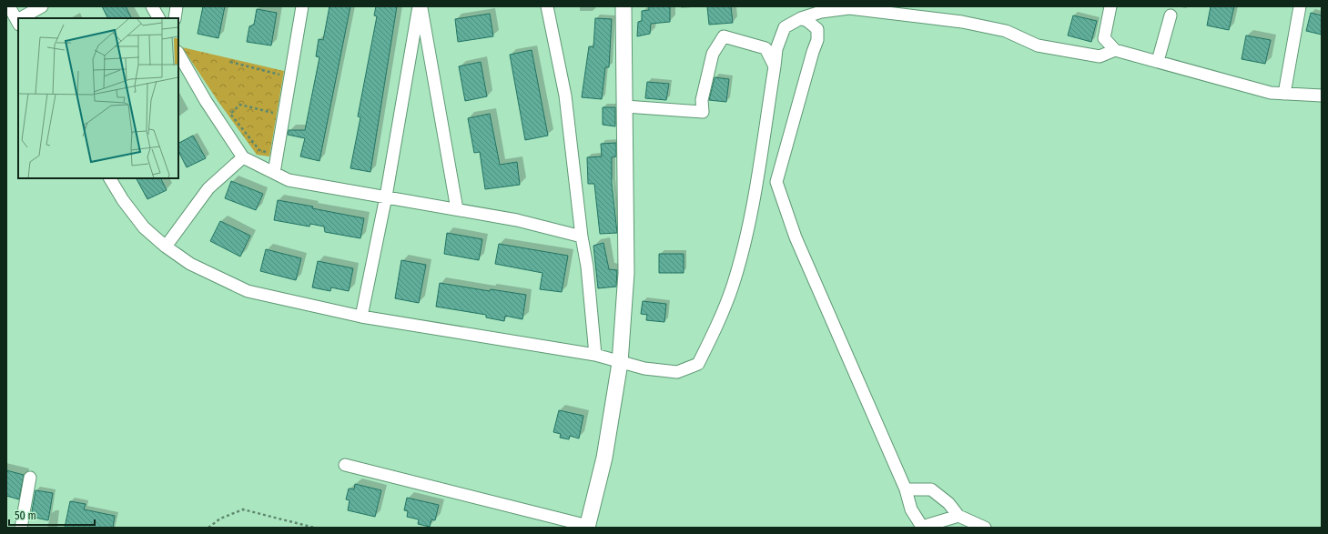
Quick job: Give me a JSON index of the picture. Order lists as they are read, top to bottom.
{
  "scale_bar": "50 m"
}
